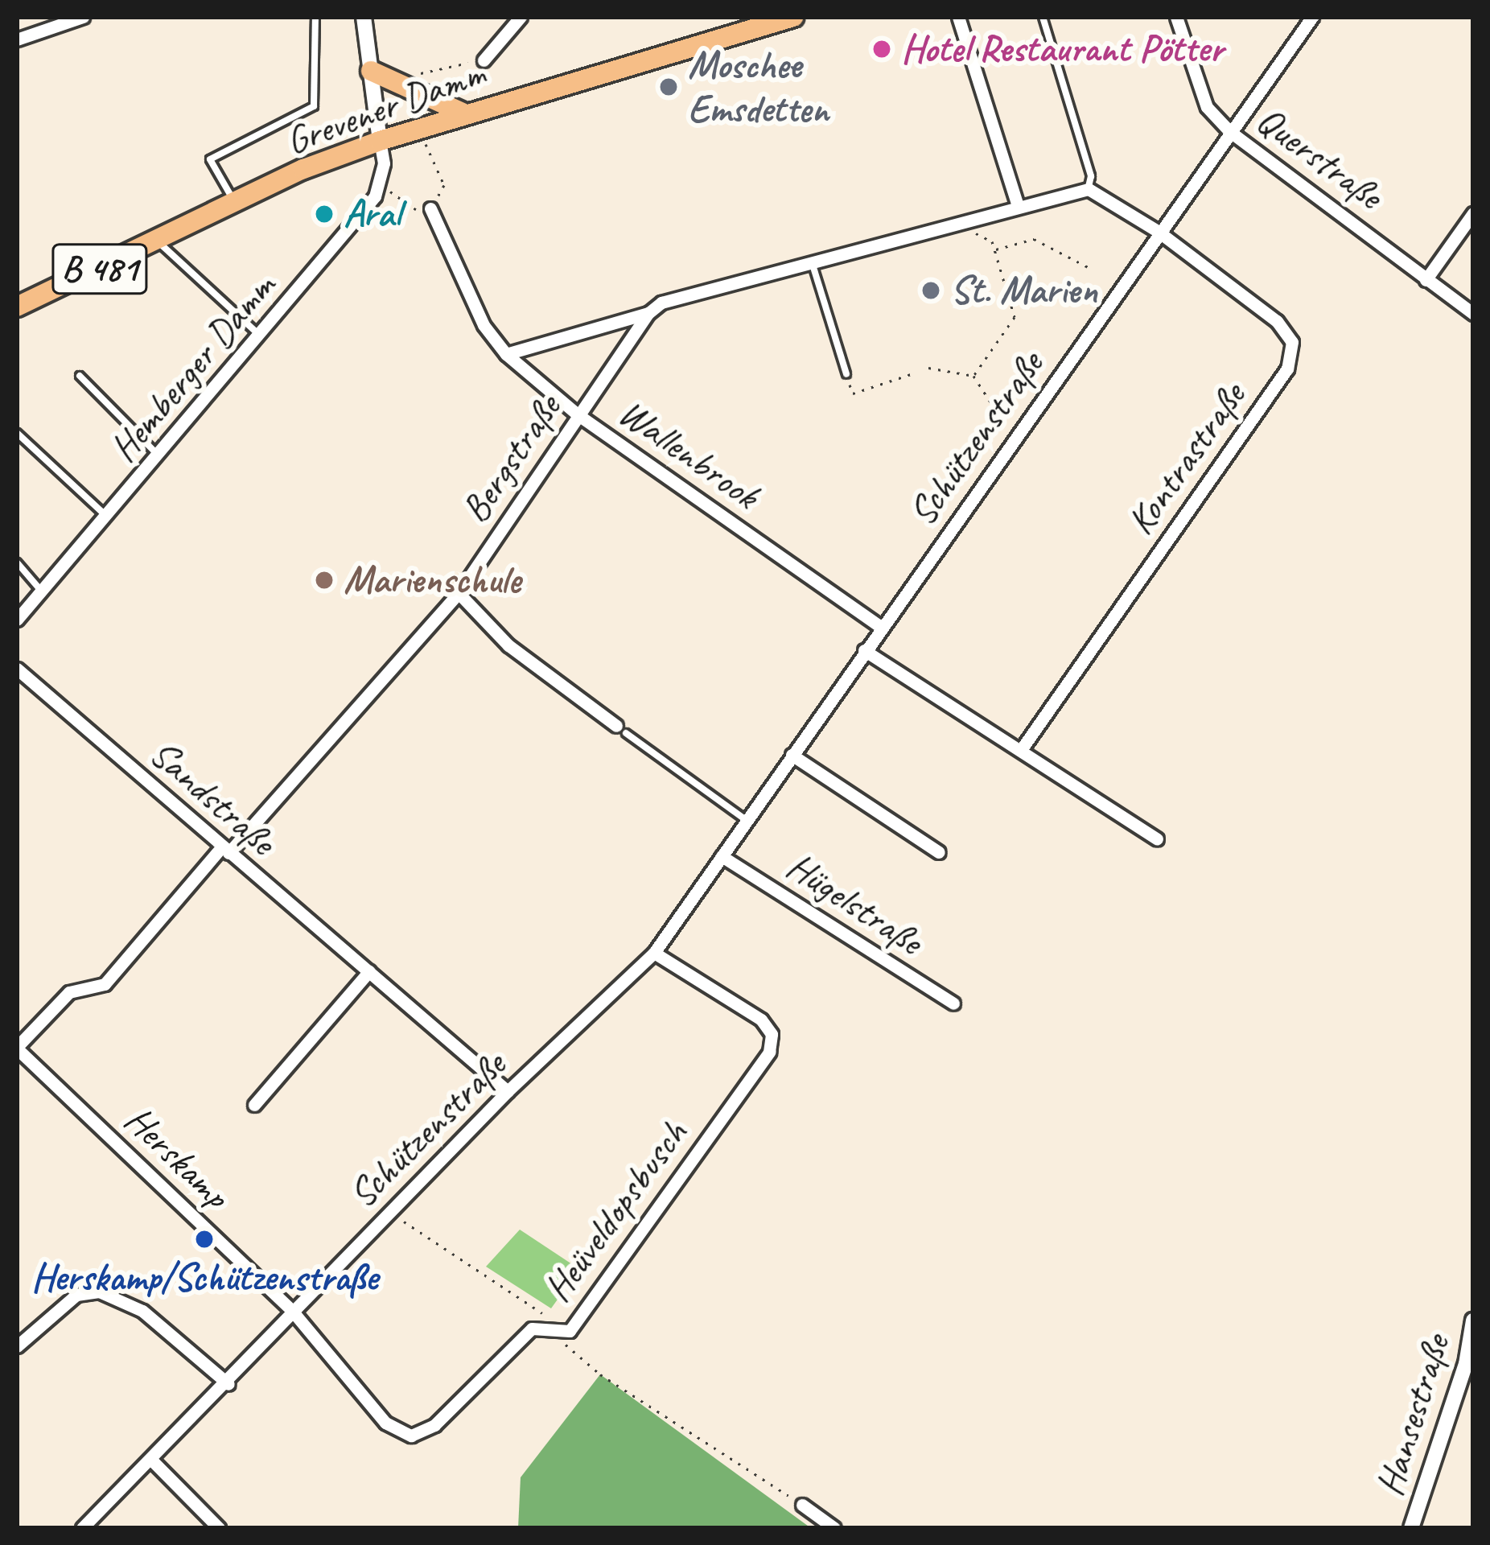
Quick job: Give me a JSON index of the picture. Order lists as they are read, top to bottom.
{
  "streets": {
    "main road": ["Grevener Damm", "B 481"],
    "street": [
      "Querstraße",
      "Hemberger Damm",
      "Schützenstraße",
      "Wallenbrook",
      "Bergstraße",
      "Kontrastraße",
      "Sandstraße",
      "Hügelstraße",
      "Herskamp",
      "Heüveldopsbusch",
      "Hansestraße"
    ]
  },
  "crossings": [
    ["Querstraße", "Schützenstraße"],
    ["Schützenstraße", "Wallenbrook"],
    ["Schützenstraße", "Kontrastraße"],
    ["Schützenstraße", "Sandstraße"],
    ["Schützenstraße", "Hügelstraße"],
    ["Schützenstraße", "Herskamp"],
    ["Schützenstraße", "Heüveldopsbusch"],
    ["Wallenbrook", "Bergstraße"],
    ["Bergstraße", "Sandstraße"],
    ["Bergstraße", "Herskamp"],
    ["Herskamp", "Heüveldopsbusch"]
  ],
  "places": [
    "Hotel Restaurant Pötter",
    "Moschee Emsdetten",
    "Aral",
    "St. Marien",
    "Marienschule",
    "Herskamp/Schützenstraße"
  ]
}
